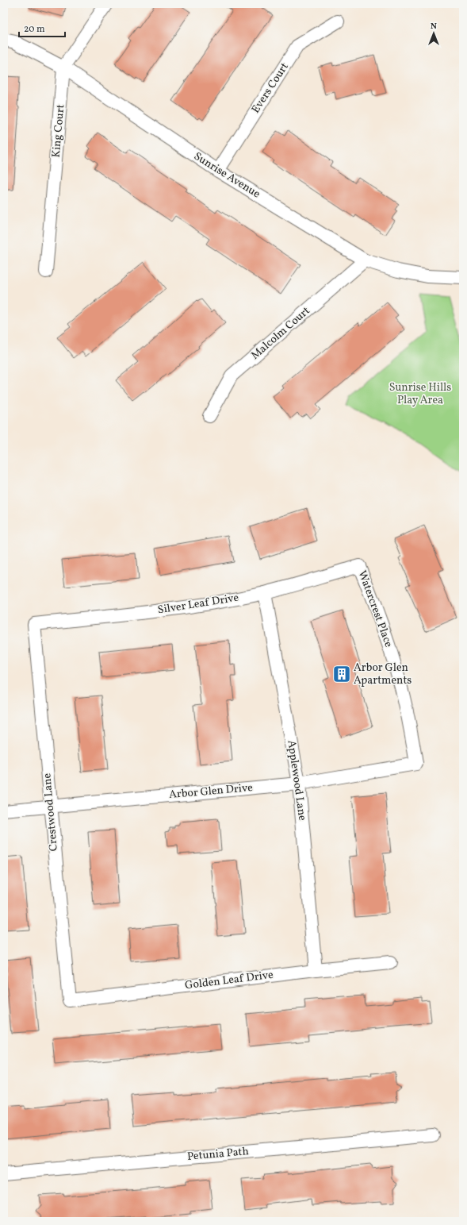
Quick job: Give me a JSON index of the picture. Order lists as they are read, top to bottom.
{
  "streets": {
    "street": [
      "Evers Court",
      "King Court",
      "Sunrise Avenue",
      "Malcolm Court",
      "Silver Leaf Drive",
      "Watercrest Place",
      "Applewood Lane",
      "Arbor Glen Drive",
      "Crestwood Lane",
      "Golden Leaf Drive",
      "Petunia Path"
    ]
  },
  "crossings": [
    ["Evers Court", "Sunrise Avenue"],
    ["King Court", "Sunrise Avenue"],
    ["Sunrise Avenue", "Malcolm Court"],
    ["Silver Leaf Drive", "Watercrest Place"],
    ["Silver Leaf Drive", "Applewood Lane"],
    ["Silver Leaf Drive", "Crestwood Lane"],
    ["Watercrest Place", "Arbor Glen Drive"],
    ["Applewood Lane", "Arbor Glen Drive"],
    ["Applewood Lane", "Golden Leaf Drive"],
    ["Arbor Glen Drive", "Crestwood Lane"],
    ["Crestwood Lane", "Golden Leaf Drive"]
  ],
  "parks": ["Sunrise Hills Play Area"],
  "places": {
    "building": ["Arbor Glen Apartments"]
  },
  "scale_bar": "20 m",
  "north": "top"
}
